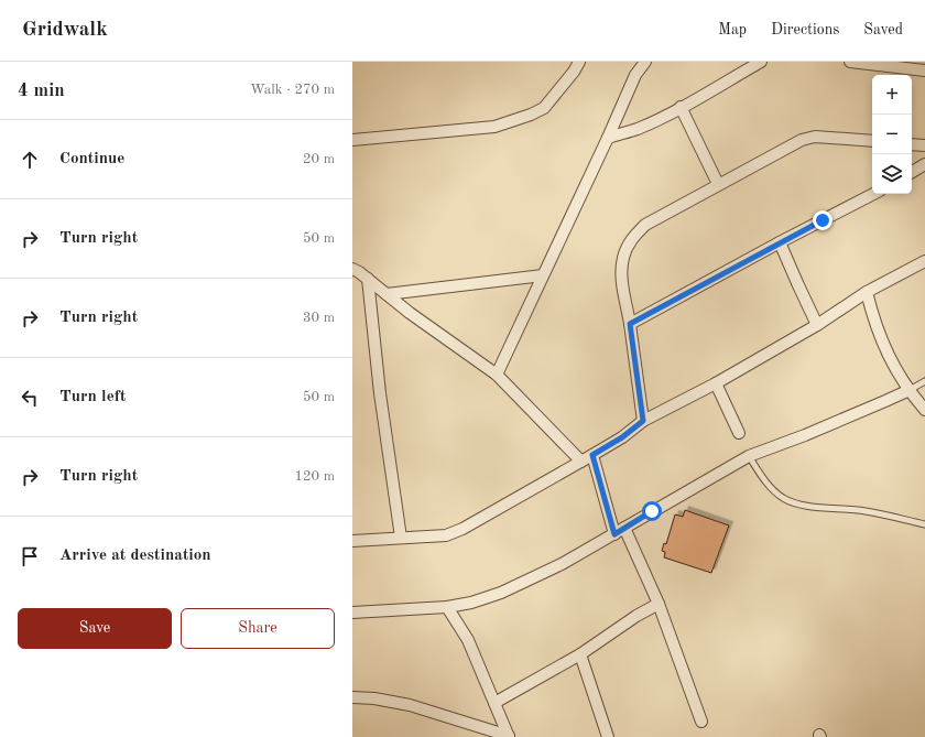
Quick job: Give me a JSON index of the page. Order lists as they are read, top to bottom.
{
  "page": {
    "header": "Gridwalk",
    "nav": ["Map", "Directions", "Saved"],
    "heading": ["4 min", "Walk · 270 m"],
    "map_buttons": ["+", "−"],
    "list": [
      ["Continue", "20 m"],
      ["Turn right", "50 m"],
      ["Turn right", "30 m"],
      ["Turn left", "50 m"],
      ["Turn right", "120 m"],
      "Arrive at destination"
    ],
    "buttons": ["Save", "Share"]
  }
}
